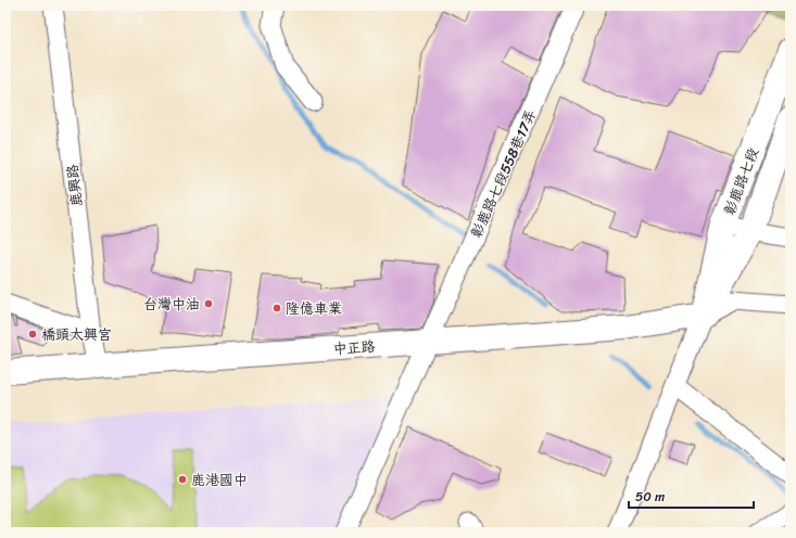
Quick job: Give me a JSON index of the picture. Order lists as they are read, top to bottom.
{
  "streets": {
    "main road": ["彰鹿路七段", "中正路"],
    "street": ["彰鹿路七段558巷17弄", "鹿興路"]
  },
  "crossings": [
    ["彰鹿路七段558巷17弄", "中正路"],
    ["彰鹿路七段", "中正路"],
    ["鹿興路", "中正路"]
  ],
  "places": [
    "台灣中油",
    "隆億車業",
    "橋頭太興宮",
    "鹿港國中"
  ],
  "scale_bar": "50 m"
}
